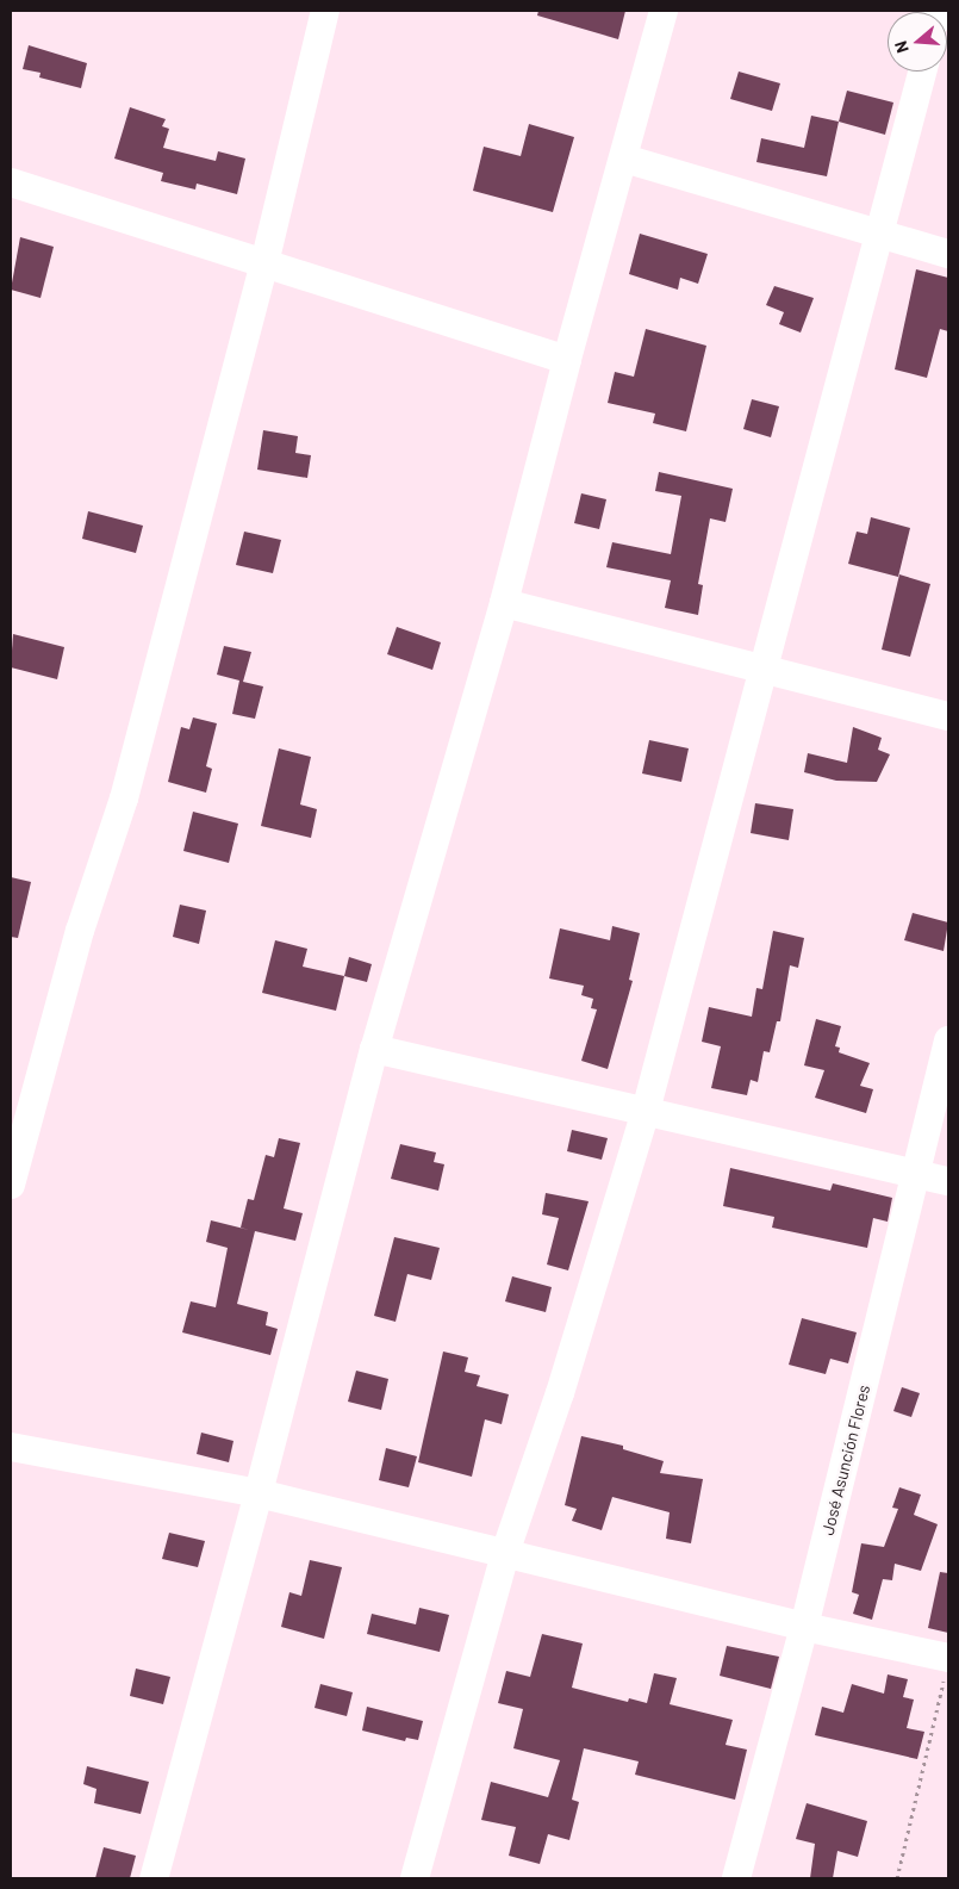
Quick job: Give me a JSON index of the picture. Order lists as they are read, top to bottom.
{
  "streets": {
    "street": ["José Asunción Flores"]
  },
  "north": "left"
}
